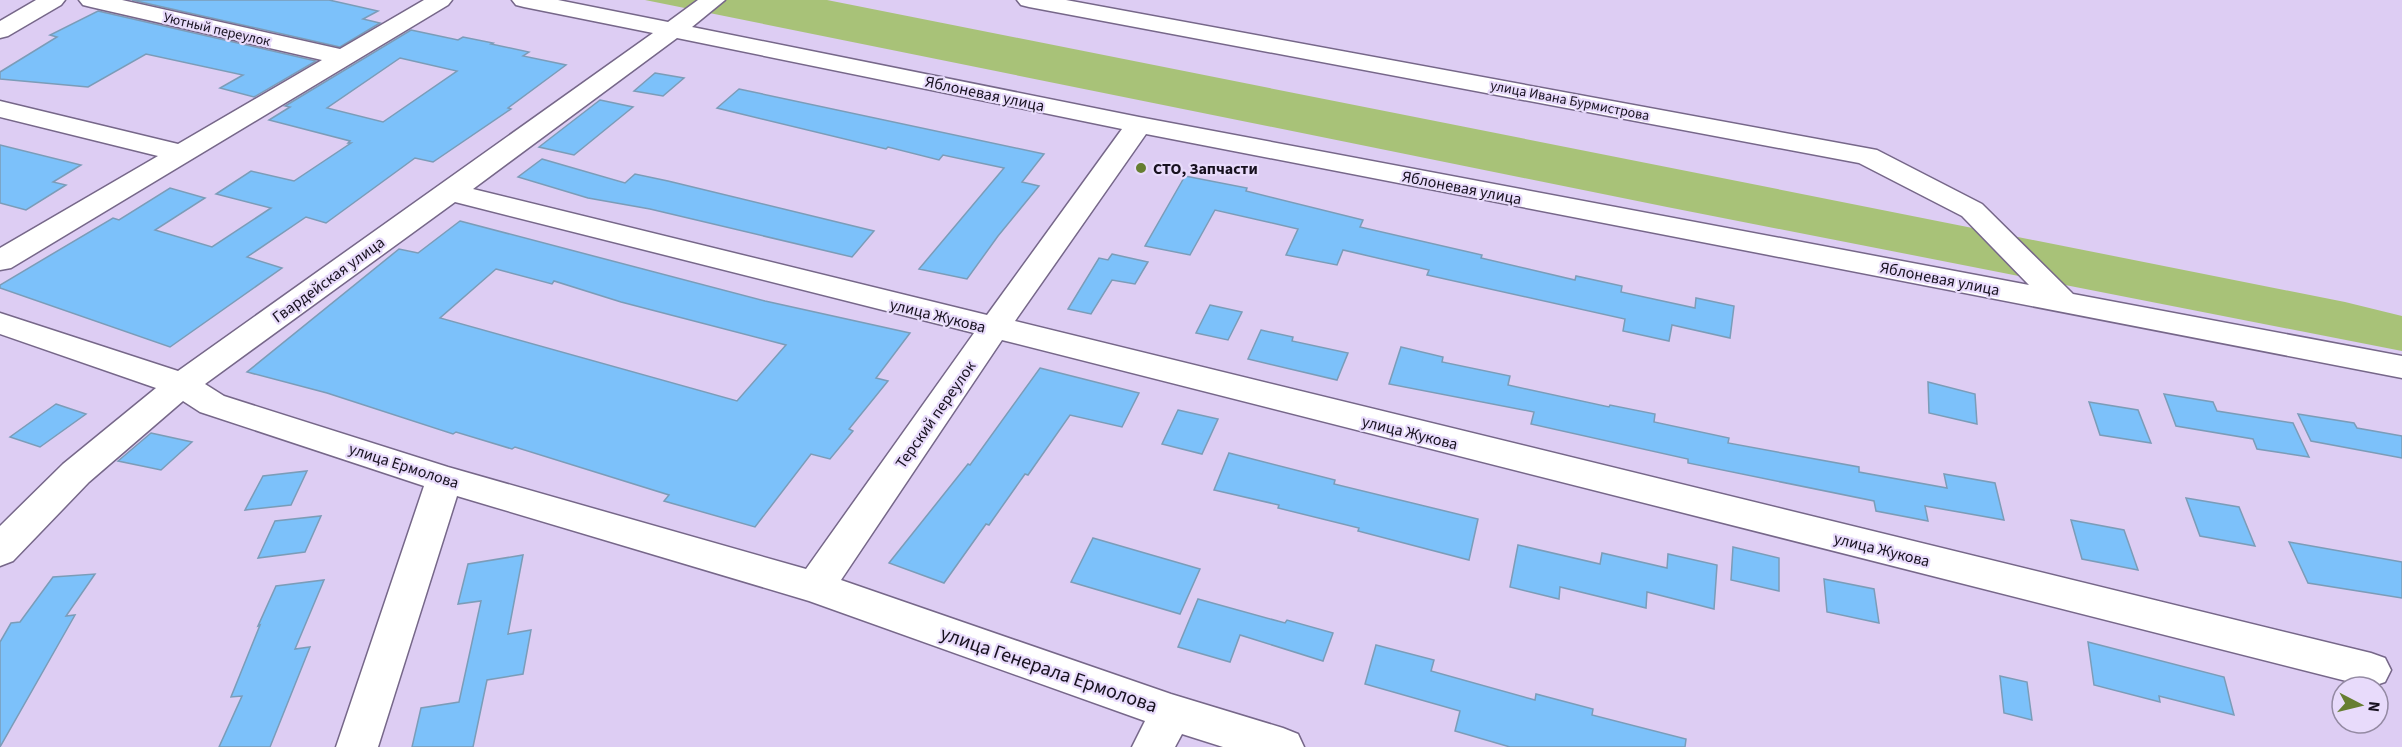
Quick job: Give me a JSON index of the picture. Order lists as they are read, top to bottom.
{
  "streets": {
    "street": [
      "Уютный переулок",
      "Яблоневая улица",
      "улица Ивана Бурмистрова",
      "Гвардейская улица",
      "улица Жукова",
      "Терский переулок",
      "улица Ермолова",
      "улица Генерала Ермолова"
    ]
  },
  "crossings": [
    ["Яблоневая улица", "улица Ивана Бурмистрова"],
    ["Яблоневая улица", "Гвардейская улица"],
    ["Яблоневая улица", "Терский переулок"],
    ["Гвардейская улица", "улица Жукова"],
    ["Гвардейская улица", "улица Ермолова"],
    ["улица Жукова", "Терский переулок"],
    ["Терский переулок", "улица Ермолова"],
    ["Терский переулок", "улица Генерала Ермолова"],
    ["улица Ермолова", "улица Генерала Ермолова"]
  ],
  "places": ["СТО, Запчасти"],
  "north": "right"
}
